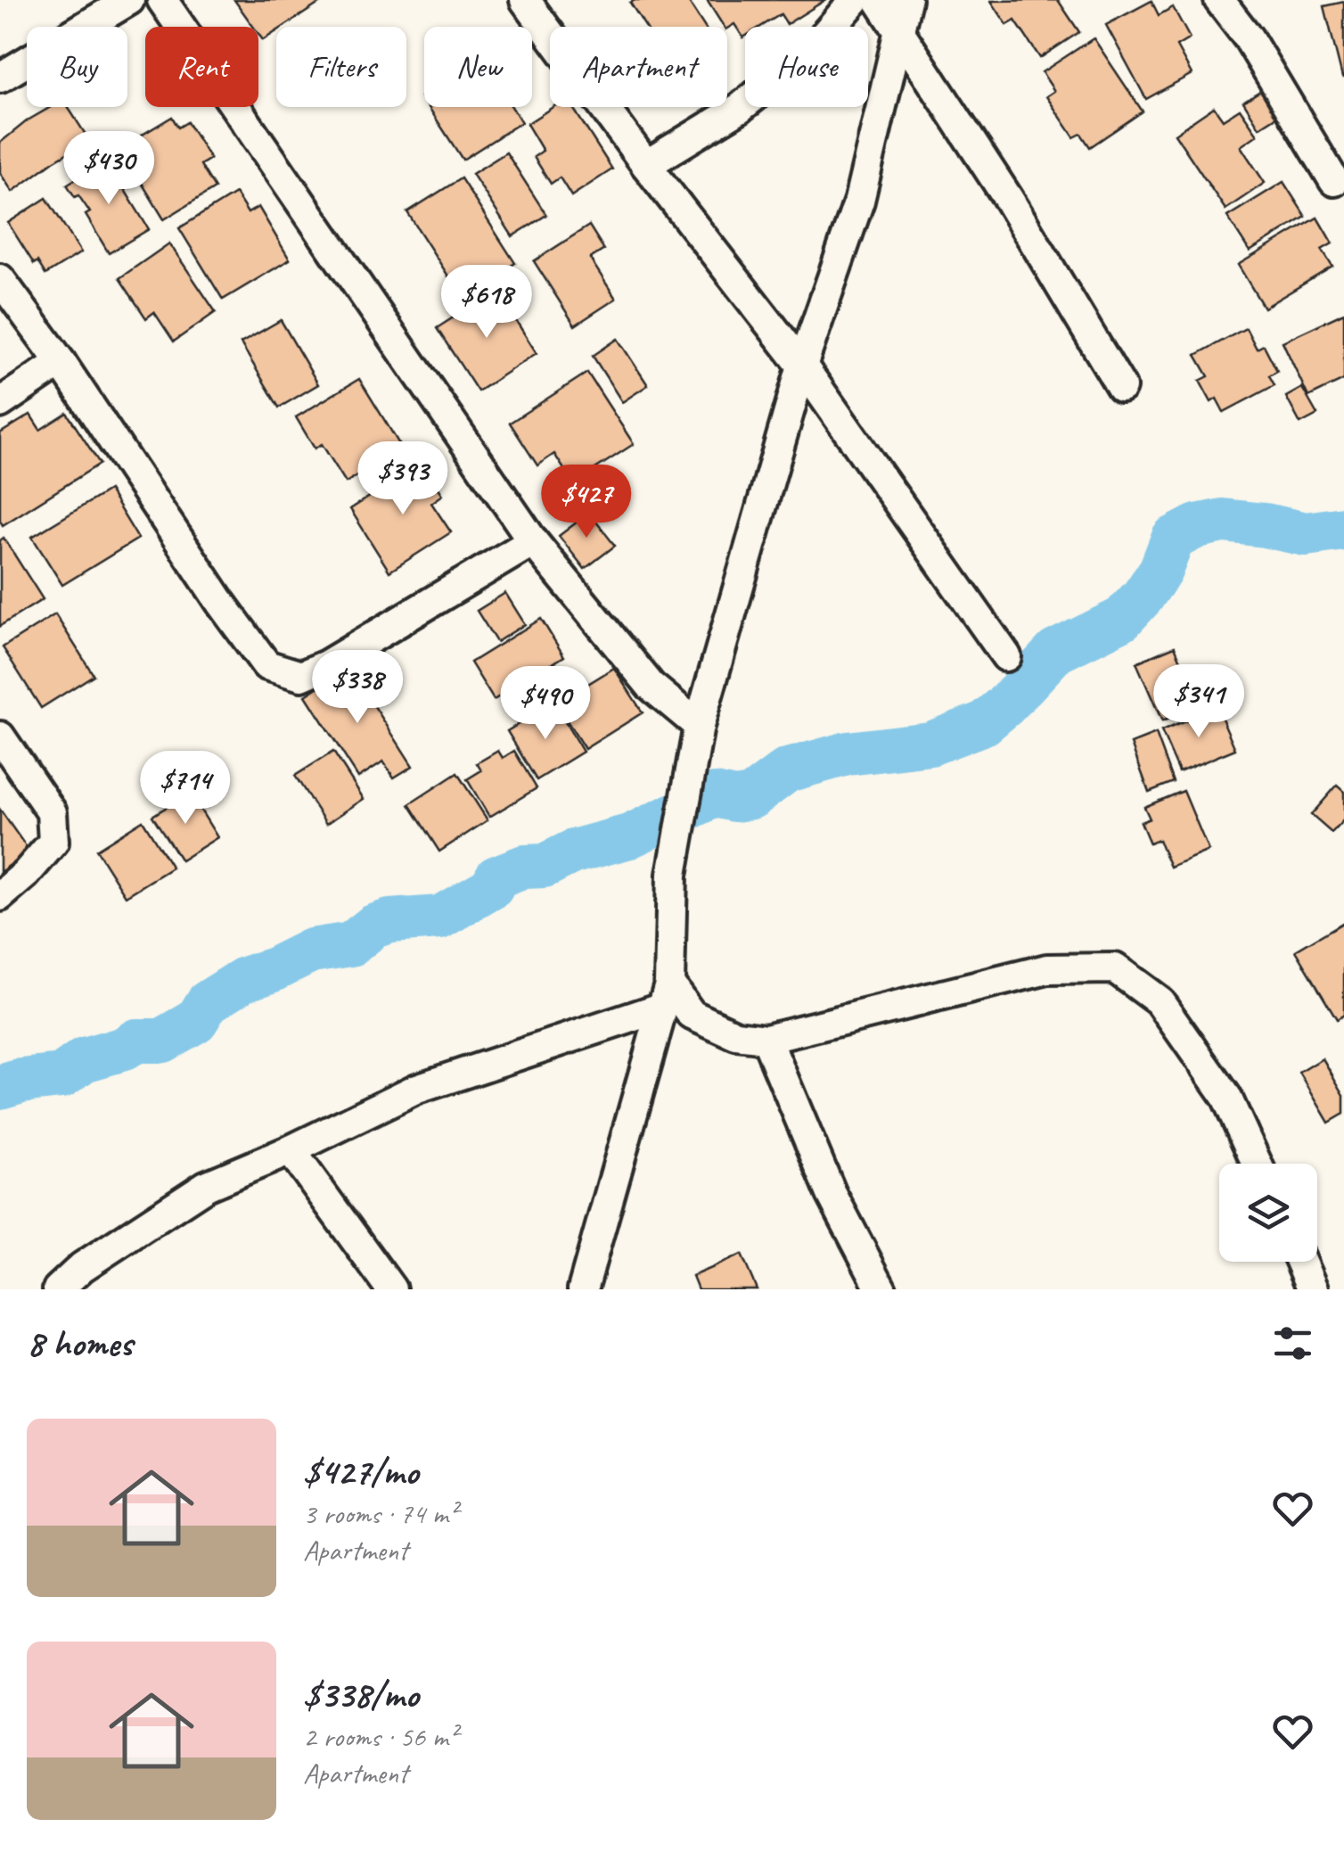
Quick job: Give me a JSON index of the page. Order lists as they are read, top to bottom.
{
  "page": {
    "chip": [
      "Buy",
      "Rent",
      "Filters",
      "New",
      "Apartment",
      "House"
    ],
    "price": [
      "$430",
      "$618",
      "$393",
      "$427",
      "$338",
      "$341",
      "$490",
      "$714"
    ],
    "heading": "8 homes",
    "list": [
      {
        "name": "$427/mo",
        "note": "3 rooms · 74 m² · Apartment"
      },
      {
        "name": "$338/mo",
        "note": "2 rooms · 56 m² · Apartment"
      }
    ]
  }
}
